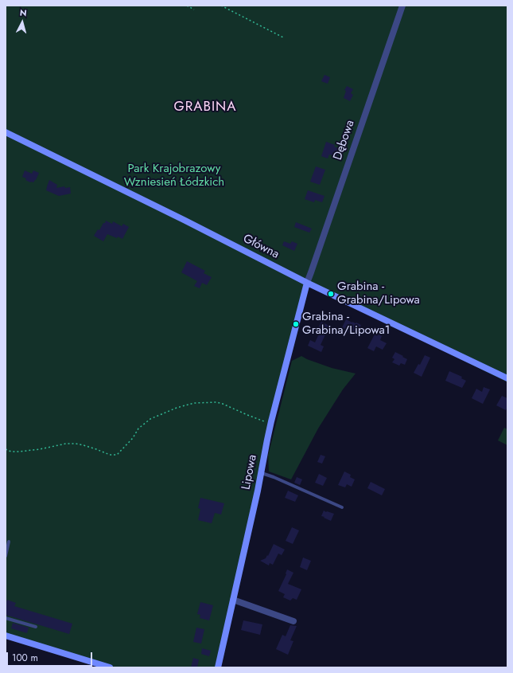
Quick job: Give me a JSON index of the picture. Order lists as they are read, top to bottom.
{
  "streets": {
    "street": ["Dębowa", "Główna", "Lipowa"]
  },
  "crossings": [
    ["Dębowa", "Główna"],
    ["Dębowa", "Lipowa"],
    ["Główna", "Lipowa"]
  ],
  "districts": ["GRABINA"],
  "parks": ["Park Krajobrazowy Wzniesień Łódzkich"],
  "places": ["Grabina - Grabina/Lipowa", "Grabina - Grabina/Lipowa1"],
  "scale_bar": "100 m",
  "north": "top"
}
